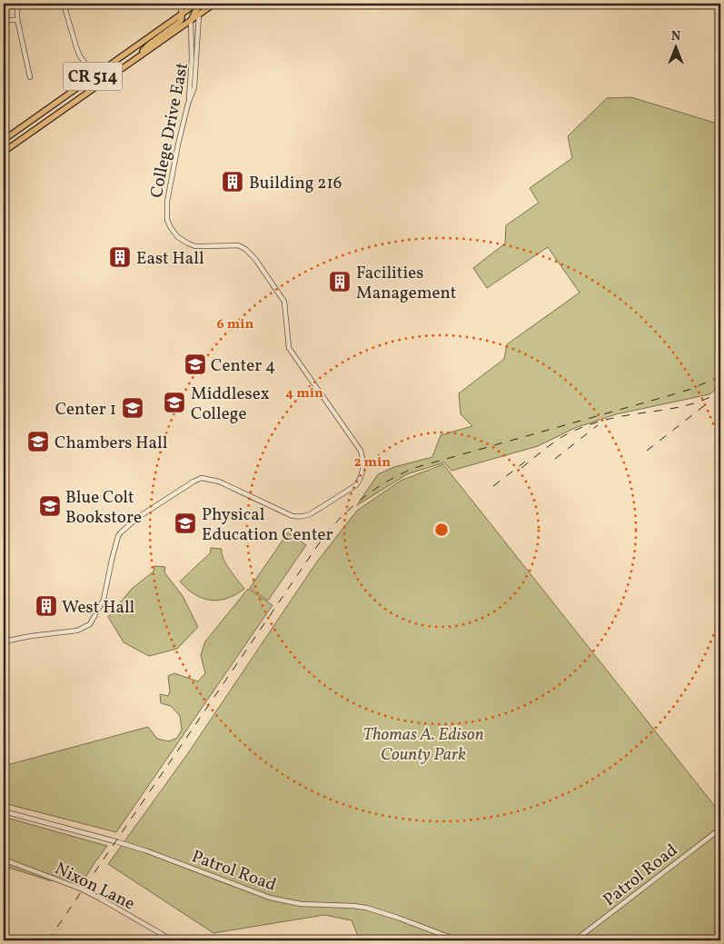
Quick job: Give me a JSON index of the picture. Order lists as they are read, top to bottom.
{
  "streets": {
    "main road": ["CR 514"],
    "street": ["College Drive East", "Patrol Road", "Nixon Lane"]
  },
  "crossings": [
    ["CR 514", "College Drive East"]
  ],
  "parks": ["Thomas A. Edison County Park"],
  "places": {
    "building": [
      "Building 216",
      "East Hall",
      "Facilities Management",
      "West Hall"
    ],
    "school or university": [
      "Center 4",
      "Middlesex College",
      "Center 1",
      "Chambers Hall",
      "Blue Colt Bookstore",
      "Physical Education Center"
    ]
  },
  "north": "top",
  "rings": ["6 min", "4 min", "2 min"]
}
